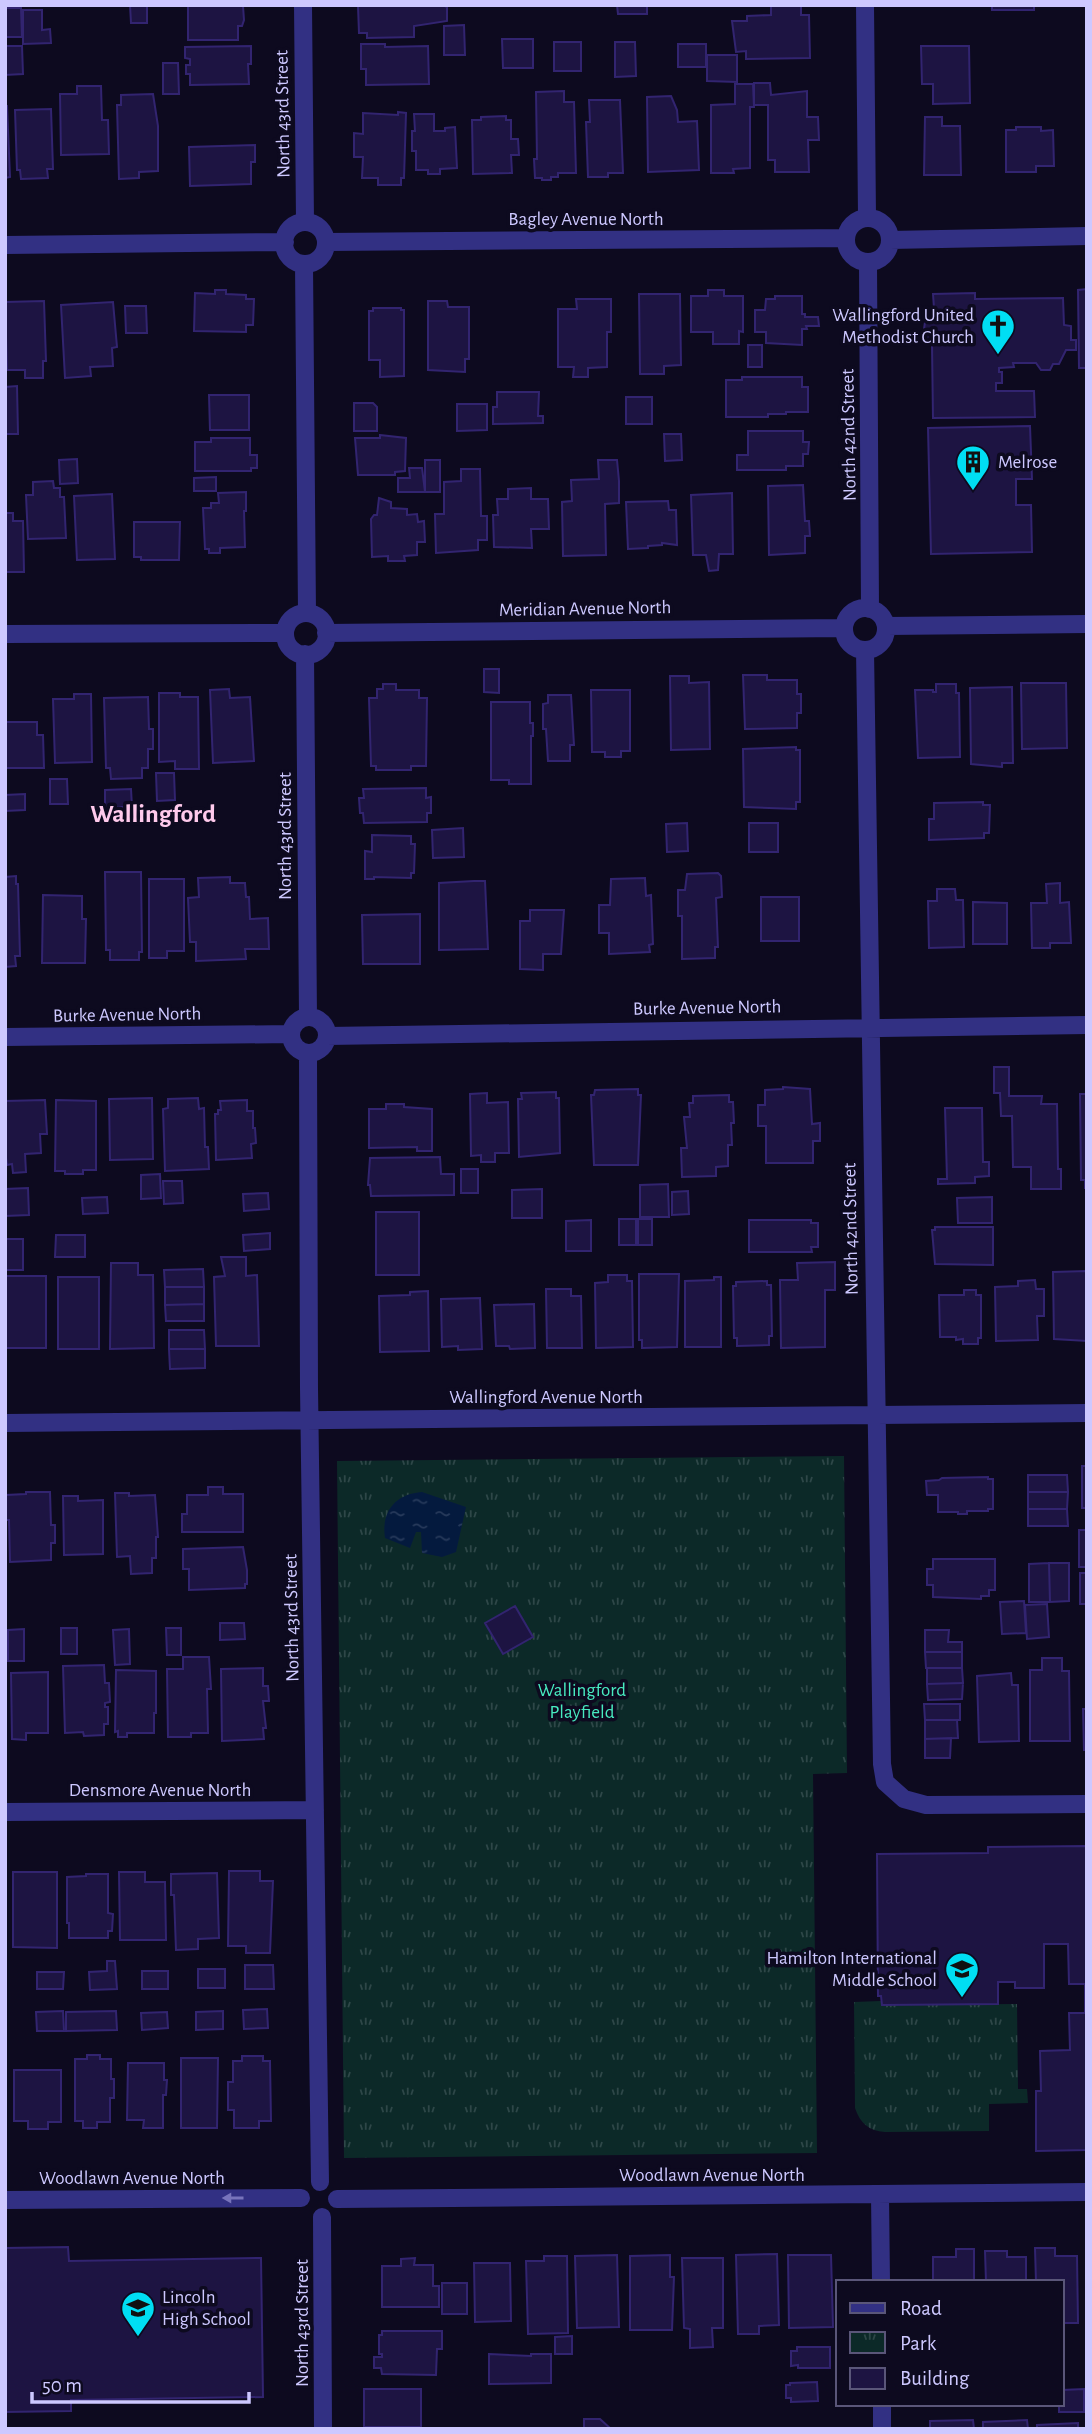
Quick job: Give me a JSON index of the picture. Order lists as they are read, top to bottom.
{
  "streets": {
    "street": [
      "North 43rd Street",
      "Bagley Avenue North",
      "North 42nd Street",
      "Meridian Avenue North",
      "Burke Avenue North",
      "Wallingford Avenue North",
      "Densmore Avenue North",
      "Woodlawn Avenue North"
    ]
  },
  "crossings": [
    ["North 43rd Street", "Bagley Avenue North"],
    ["North 43rd Street", "Meridian Avenue North"],
    ["North 43rd Street", "Burke Avenue North"],
    ["North 43rd Street", "Wallingford Avenue North"],
    ["North 43rd Street", "Densmore Avenue North"],
    ["North 43rd Street", "Woodlawn Avenue North"],
    ["Bagley Avenue North", "North 42nd Street"],
    ["North 42nd Street", "Meridian Avenue North"],
    ["North 42nd Street", "Burke Avenue North"],
    ["North 42nd Street", "Wallingford Avenue North"]
  ],
  "districts": ["Wallingford"],
  "parks": ["Wallingford Playfield"],
  "places": {
    "church": ["Wallingford United Methodist Church"],
    "building": ["Melrose"],
    "school or university": ["Hamilton International Middle School", "Lincoln High School"]
  },
  "legend": ["Road", "Park", "Building"],
  "scale_bar": "50 m"
}
